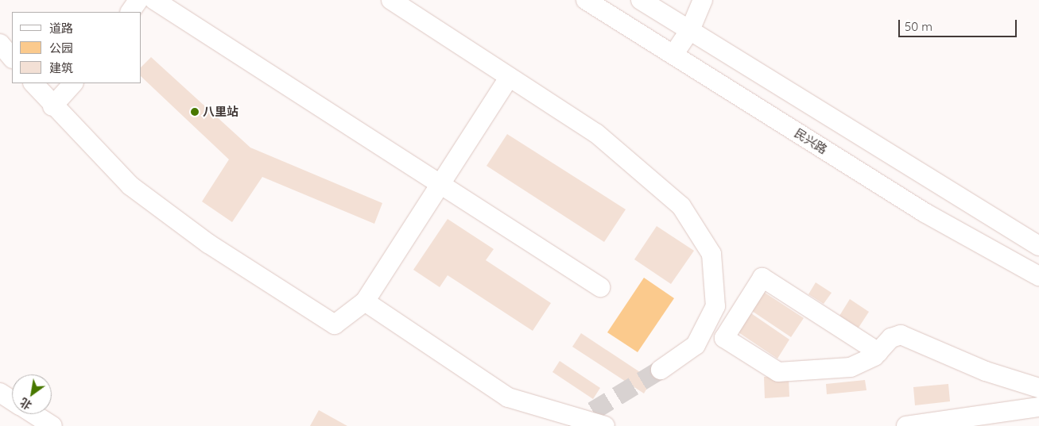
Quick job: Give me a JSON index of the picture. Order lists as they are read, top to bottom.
{
  "streets": {
    "street": ["民兴路"]
  },
  "places": ["八里站"],
  "legend": ["道路", "公园", "建筑"],
  "scale_bar": "50 m",
  "north": "bottom left"
}
